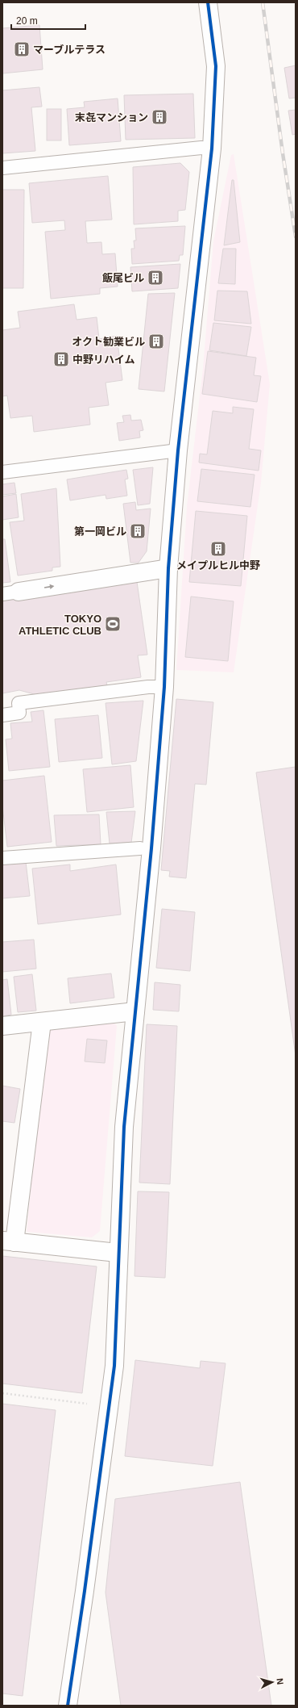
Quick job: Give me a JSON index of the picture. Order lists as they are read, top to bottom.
{
  "places": {
    "building": [
      "マーブルテラス",
      "末㐂マンション",
      "飯尾ビル",
      "オクト勧業ビル",
      "中野リハイム",
      "第一岡ビル",
      "メイプルヒル中野"
    ],
    "sports": ["TOKYO ATHLETIC CLUB"]
  },
  "scale_bar": "20 m",
  "north": "right"
}
